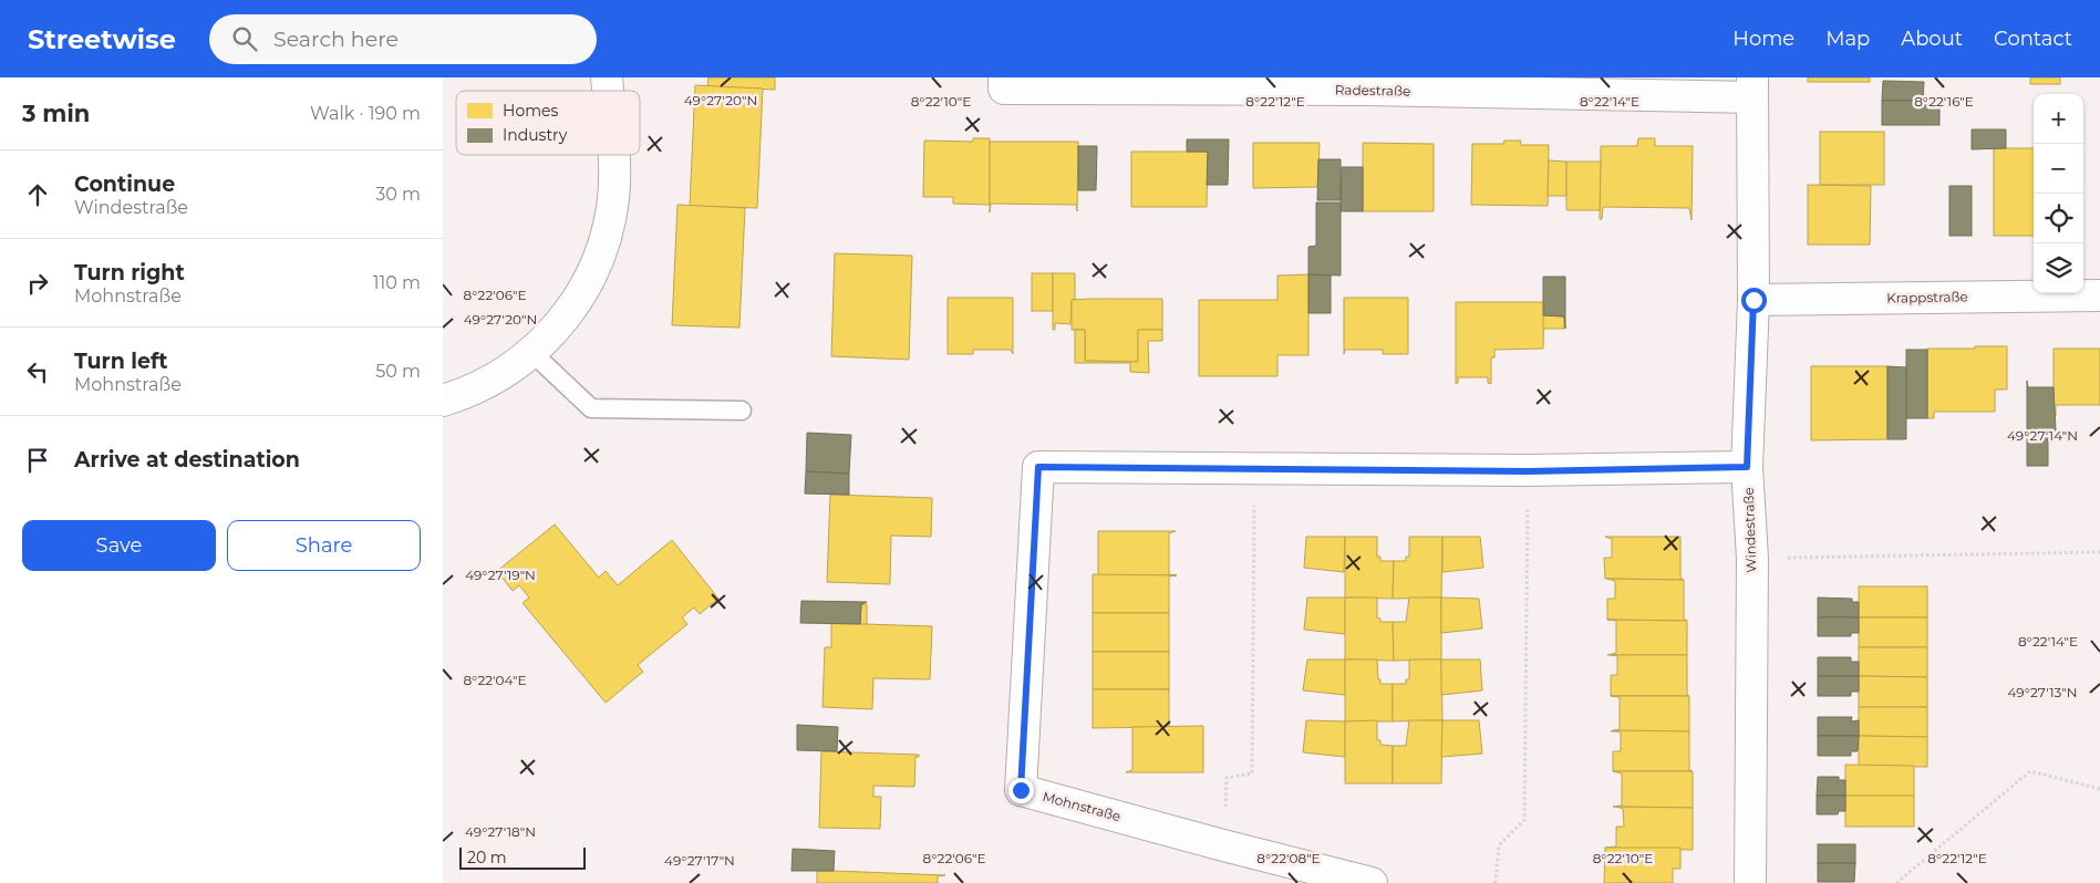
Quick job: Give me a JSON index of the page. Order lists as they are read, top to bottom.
{
  "streets": {
    "street": [
      "Radestraße",
      "Krappstraße",
      "Windestraße",
      "Mohnstraße"
    ]
  },
  "crossings": [
    ["Radestraße", "Windestraße"],
    ["Krappstraße", "Windestraße"],
    ["Windestraße", "Mohnstraße"]
  ],
  "legend": ["Homes", "Industry"],
  "scale_bar": "20 m",
  "page": {
    "header": "Streetwise",
    "search": "Search here",
    "nav": [
      "Home",
      "Map",
      "About",
      "Contact"
    ],
    "heading": ["3 min", "Walk · 190 m"],
    "map_buttons": ["+", "−"],
    "list": [
      ["Continue", "Windestraße", "30 m"],
      ["Turn right", "Mohnstraße", "110 m"],
      ["Turn left", "Mohnstraße", "50 m"],
      "Arrive at destination"
    ],
    "buttons": ["Save", "Share"],
    "scale": "20 m"
  },
  "coordinates": [
    "49°27'20\"N",
    "8°22'16\"E",
    "8°22'10\"E",
    "8°22'12\"E",
    "8°22'14\"E",
    "8°22'06\"E",
    "49°27'14\"N",
    "49°27'19\"N",
    "8°22'04\"E",
    "49°27'13\"N",
    "49°27'18\"N",
    "8°22'08\"E",
    "49°27'17\"N"
  ]
}
